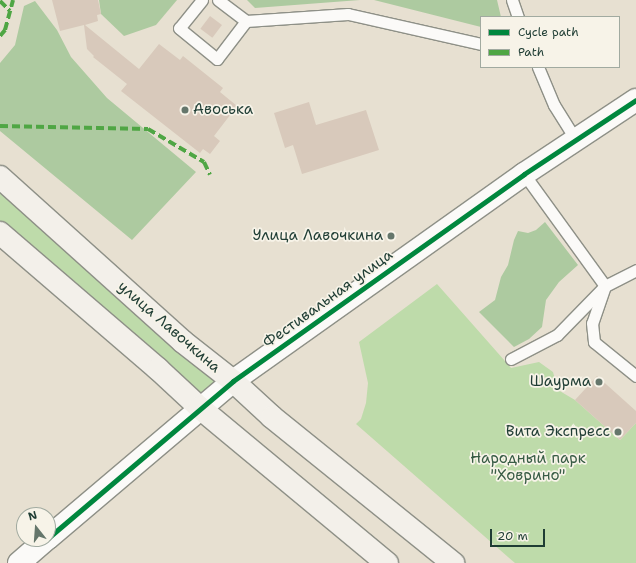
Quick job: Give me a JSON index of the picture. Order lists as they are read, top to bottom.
{
  "streets": {
    "main road": ["улица Лавочкина"],
    "street": ["Фестивальная улица"]
  },
  "crossings": [
    ["Фестивальная улица", "улица Лавочкина"]
  ],
  "parks": ["Народный парк \"Ховрино\""],
  "places": [
    "Авоська",
    "Улица Лавочкина",
    "Шаурма",
    "Вита Экспресс"
  ],
  "legend": ["Cycle path", "Path"],
  "scale_bar": "20 m",
  "north": "top"
}
